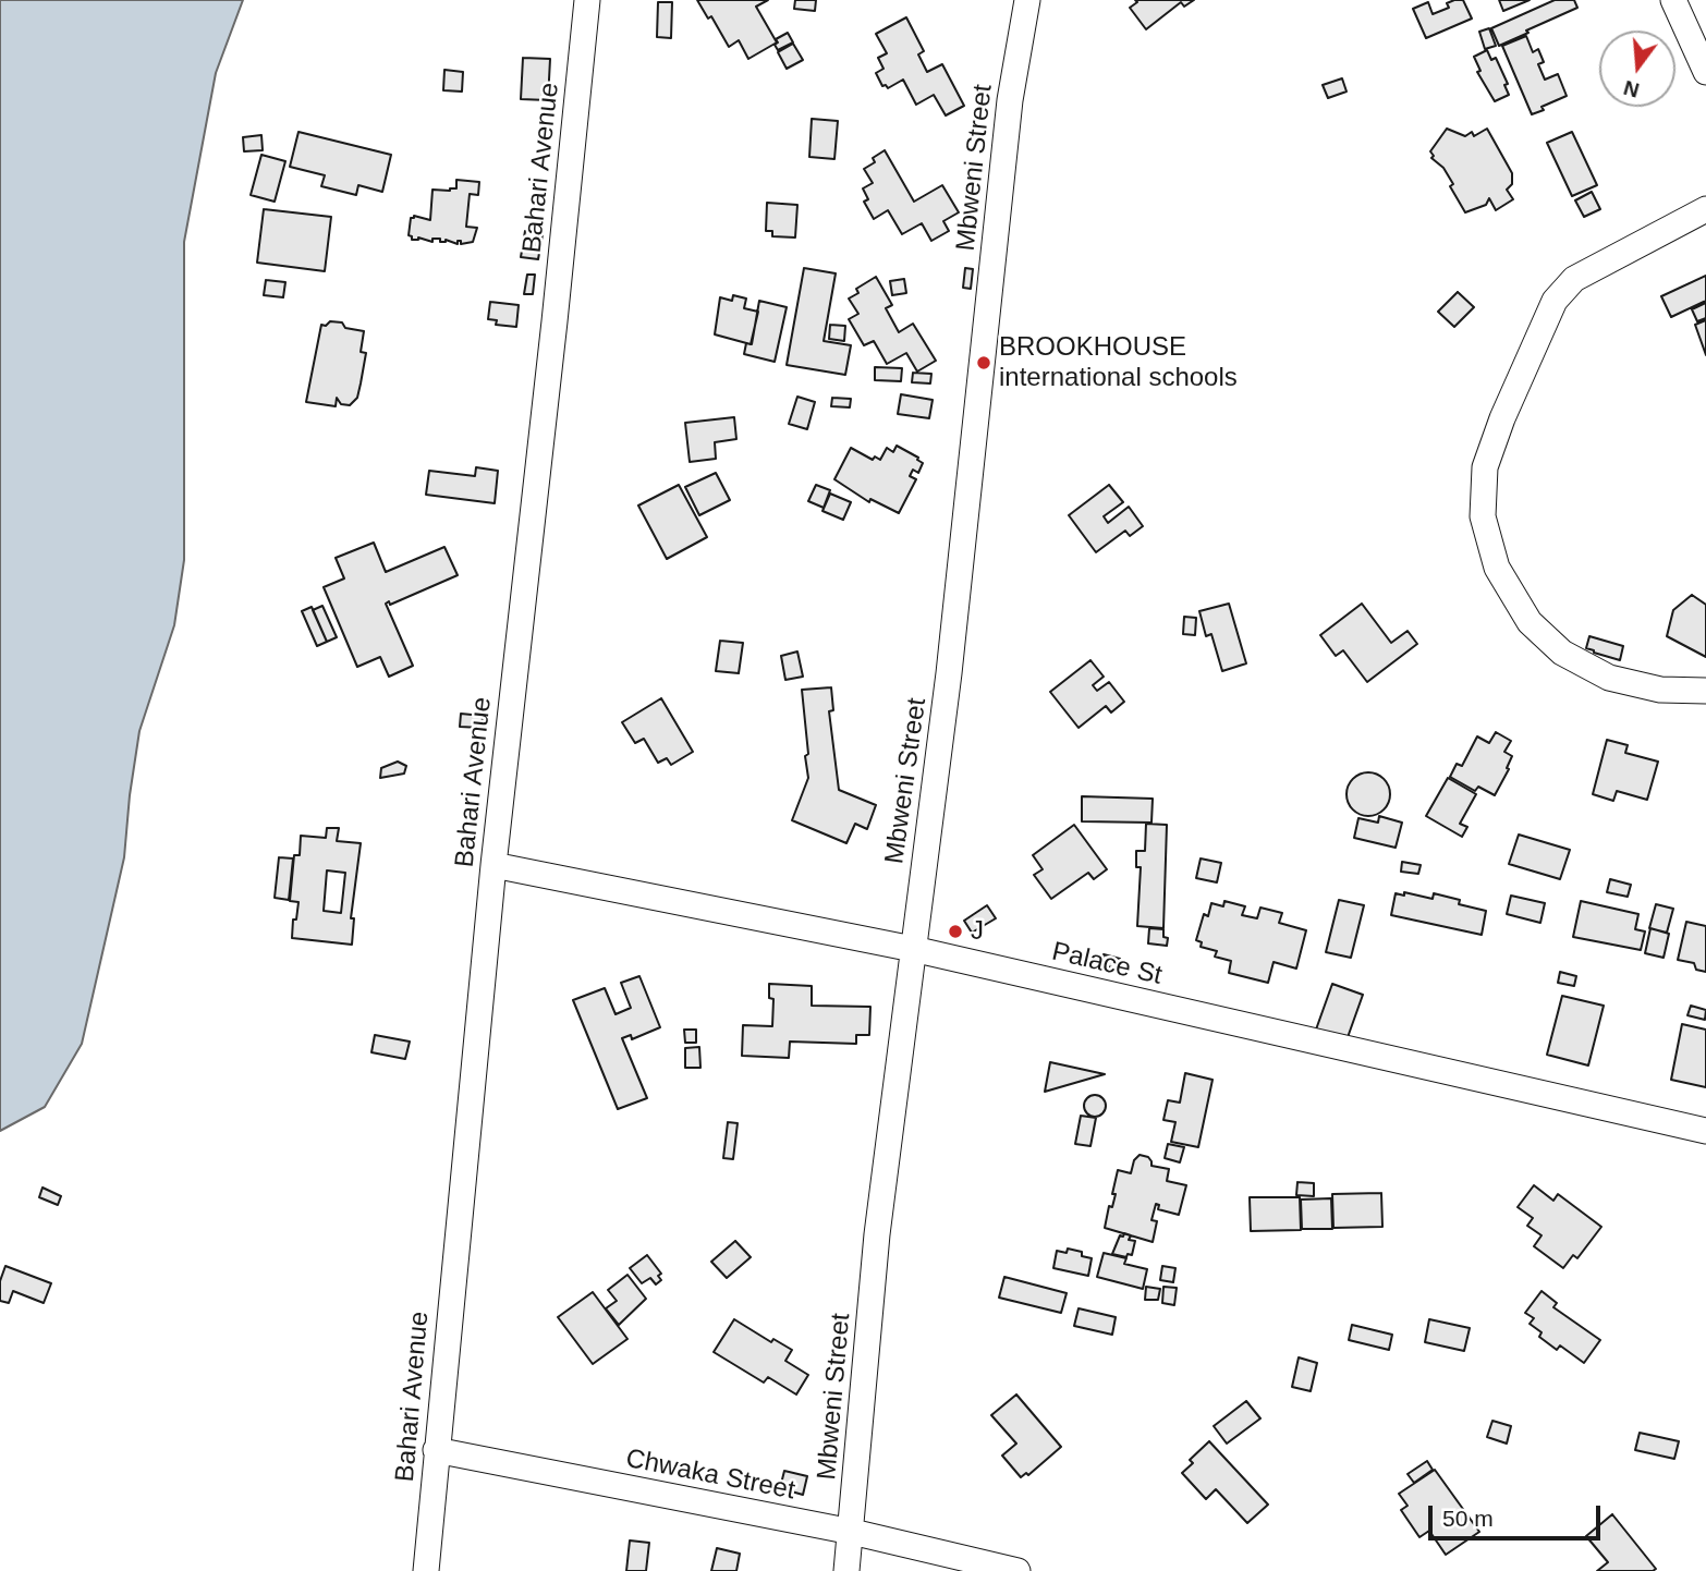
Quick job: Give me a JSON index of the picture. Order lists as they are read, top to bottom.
{
  "streets": {
    "street": [
      "Bahari Avenue",
      "Mbweni Street",
      "Palace St",
      "Chwaka Street"
    ]
  },
  "crossings": [
    ["Bahari Avenue", "Palace St"],
    ["Bahari Avenue", "Chwaka Street"],
    ["Mbweni Street", "Palace St"],
    ["Mbweni Street", "Chwaka Street"]
  ],
  "places": ["BROOKHOUSE international schools", "J"],
  "scale_bar": "50 m",
  "north": "bottom"
}
